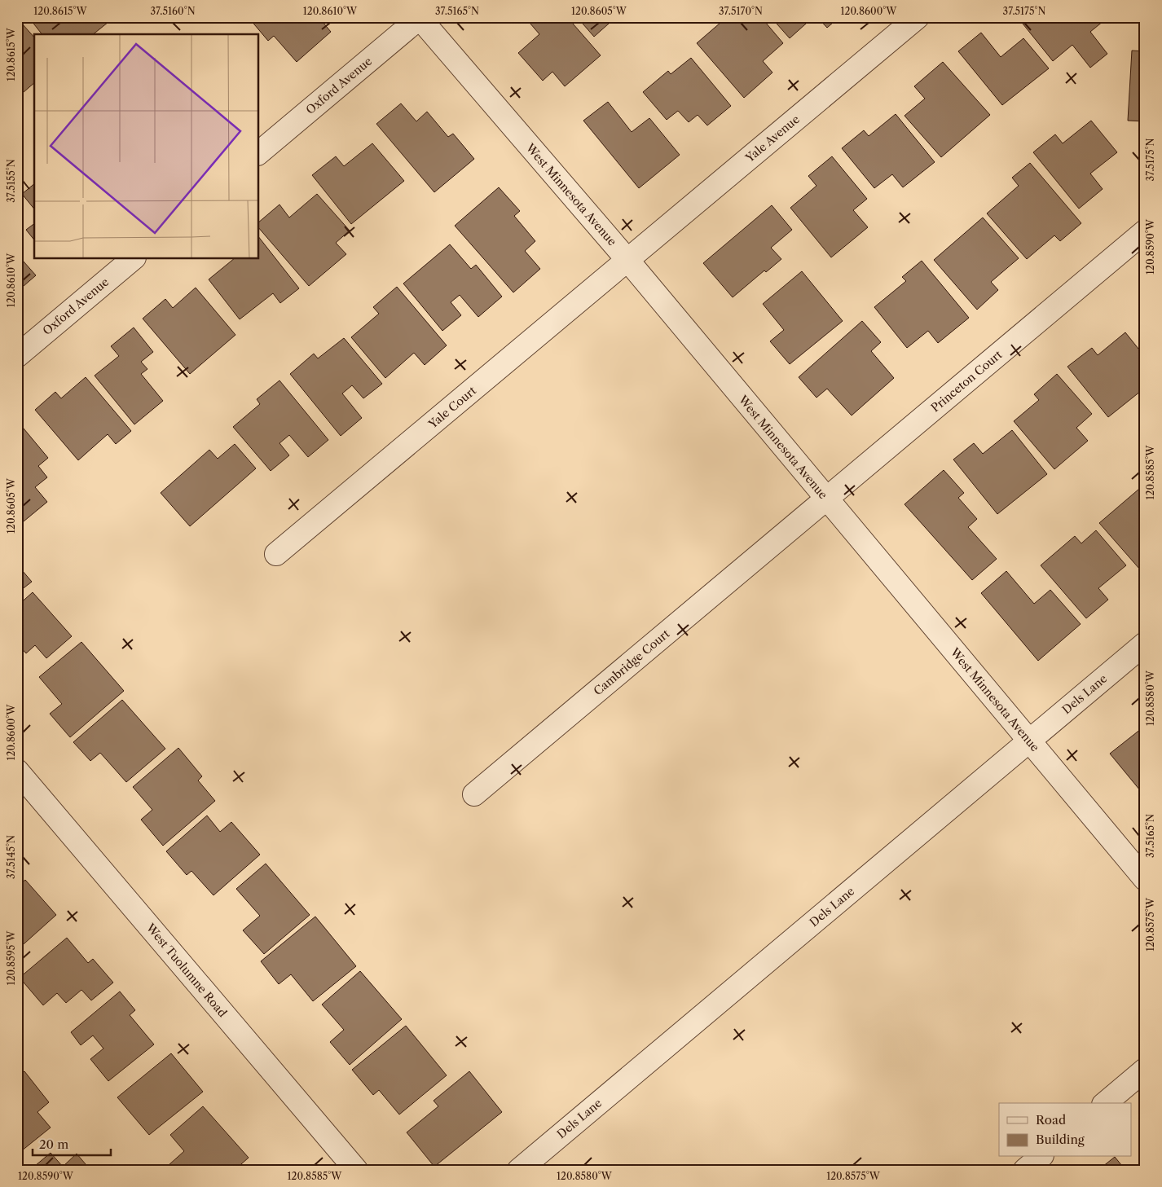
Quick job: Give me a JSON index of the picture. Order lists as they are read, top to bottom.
{
  "streets": {
    "street": [
      "Oxford Avenue",
      "Yale Avenue",
      "West Minnesota Avenue",
      "Princeton Court",
      "Yale Court",
      "Cambridge Court",
      "Dels Lane",
      "West Tuolumne Road"
    ]
  },
  "crossings": [
    ["Oxford Avenue", "West Minnesota Avenue"],
    ["Yale Avenue", "West Minnesota Avenue"],
    ["Yale Avenue", "Yale Court"],
    ["West Minnesota Avenue", "Princeton Court"],
    ["West Minnesota Avenue", "Yale Court"],
    ["West Minnesota Avenue", "Cambridge Court"],
    ["West Minnesota Avenue", "Dels Lane"],
    ["Princeton Court", "Cambridge Court"]
  ],
  "legend": ["Road", "Building"],
  "scale_bar": "20 m",
  "coordinates": [
    "120.8615°W",
    "37.5160°N",
    "120.8610°W",
    "37.5165°N",
    "120.8605°W",
    "37.5170°N",
    "120.8600°W",
    "37.5175°N",
    "37.5155°N",
    "120.8590°W",
    "120.8585°W",
    "120.8580°W",
    "37.5145°N",
    "120.8575°W",
    "120.8595°W"
  ]
}
